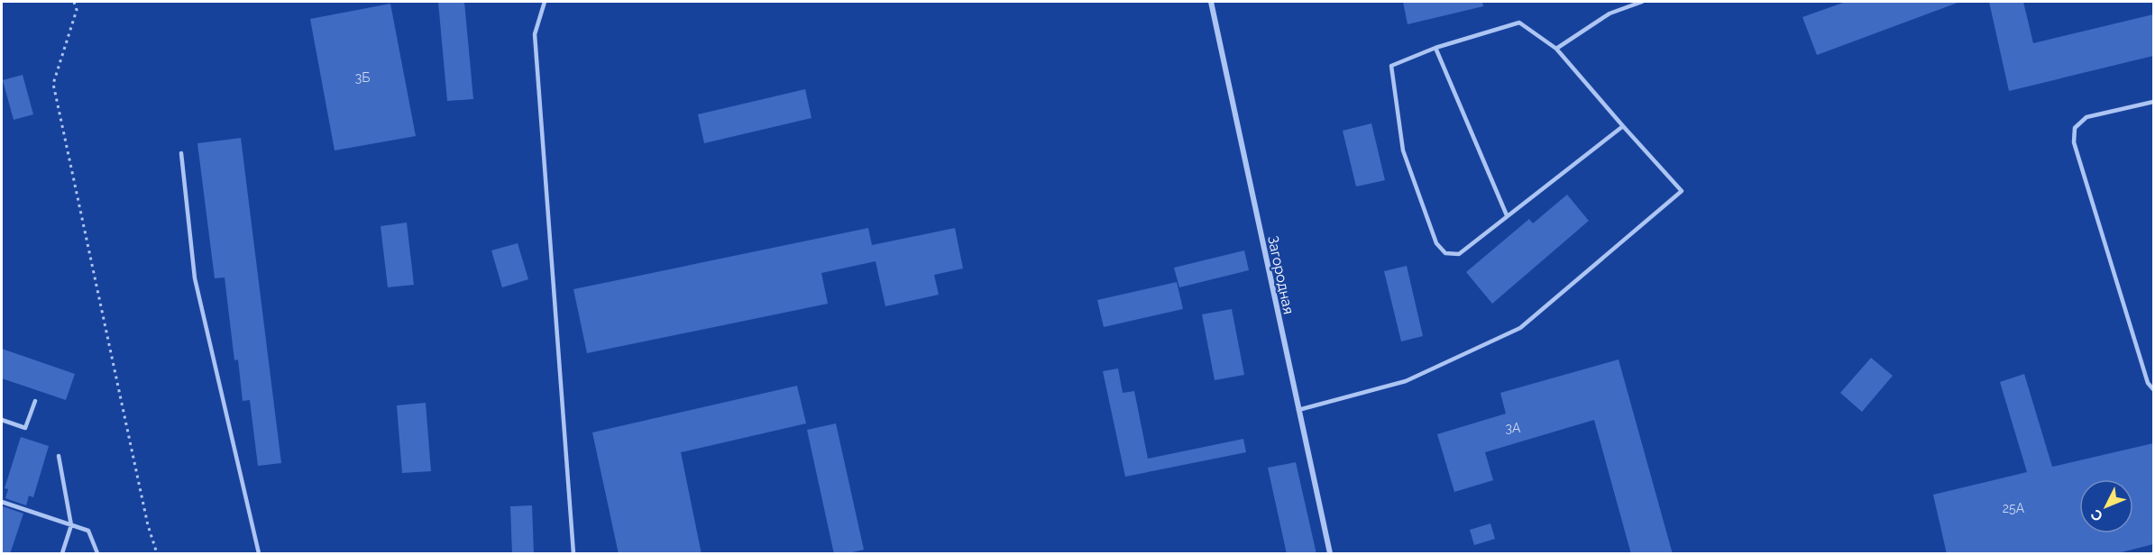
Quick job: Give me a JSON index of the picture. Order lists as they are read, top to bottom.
{
  "streets": {
    "street": ["Загородная"]
  },
  "house_numbers": ["3Б", "3А", "25А"],
  "north": "bottom left"
}
